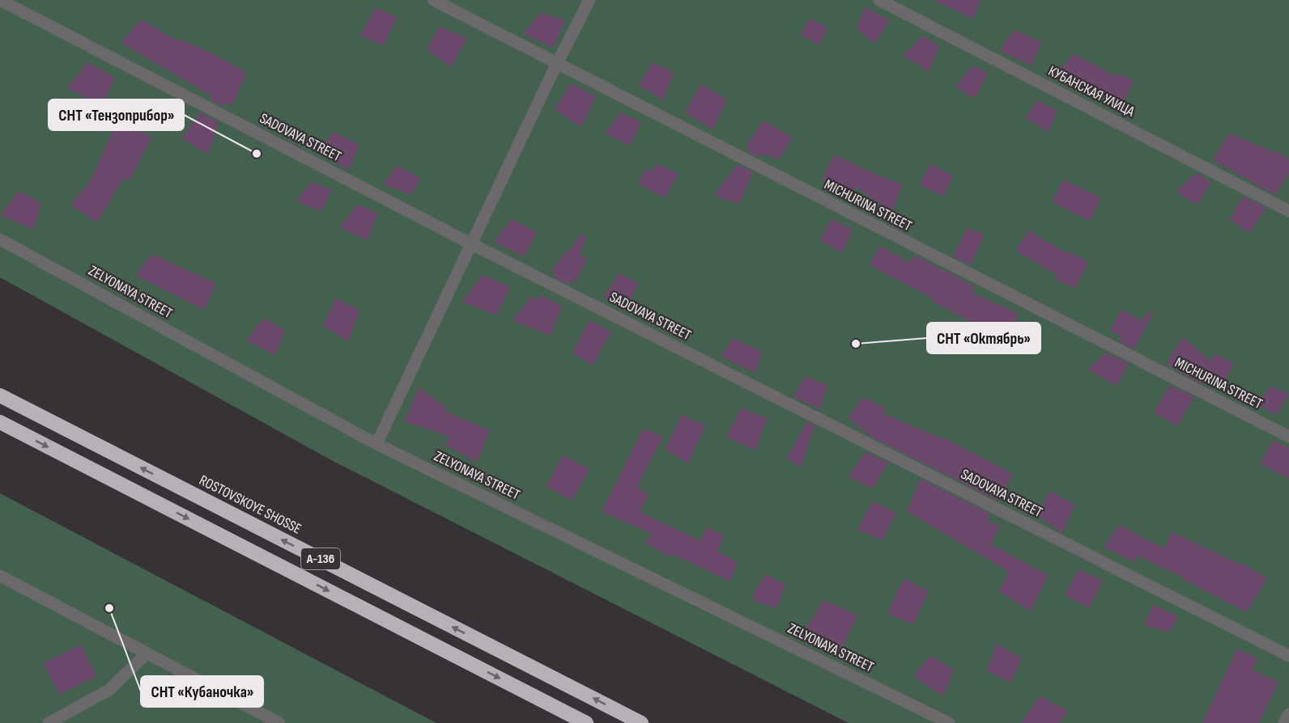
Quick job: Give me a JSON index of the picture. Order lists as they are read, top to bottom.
{
  "streets": {
    "highway": ["ROSTOVSKOYE SHOSSE", "А-136"],
    "street": [
      "КУБАНСКАЯ УЛИЦА",
      "SADOVAYA STREET",
      "MICHURINA STREET",
      "ZELYONAYA STREET"
    ]
  },
  "places": ["СНТ «Тензоприбор»", "СНТ «Октябрь»", "СНТ «Кубаночка»"]
}
